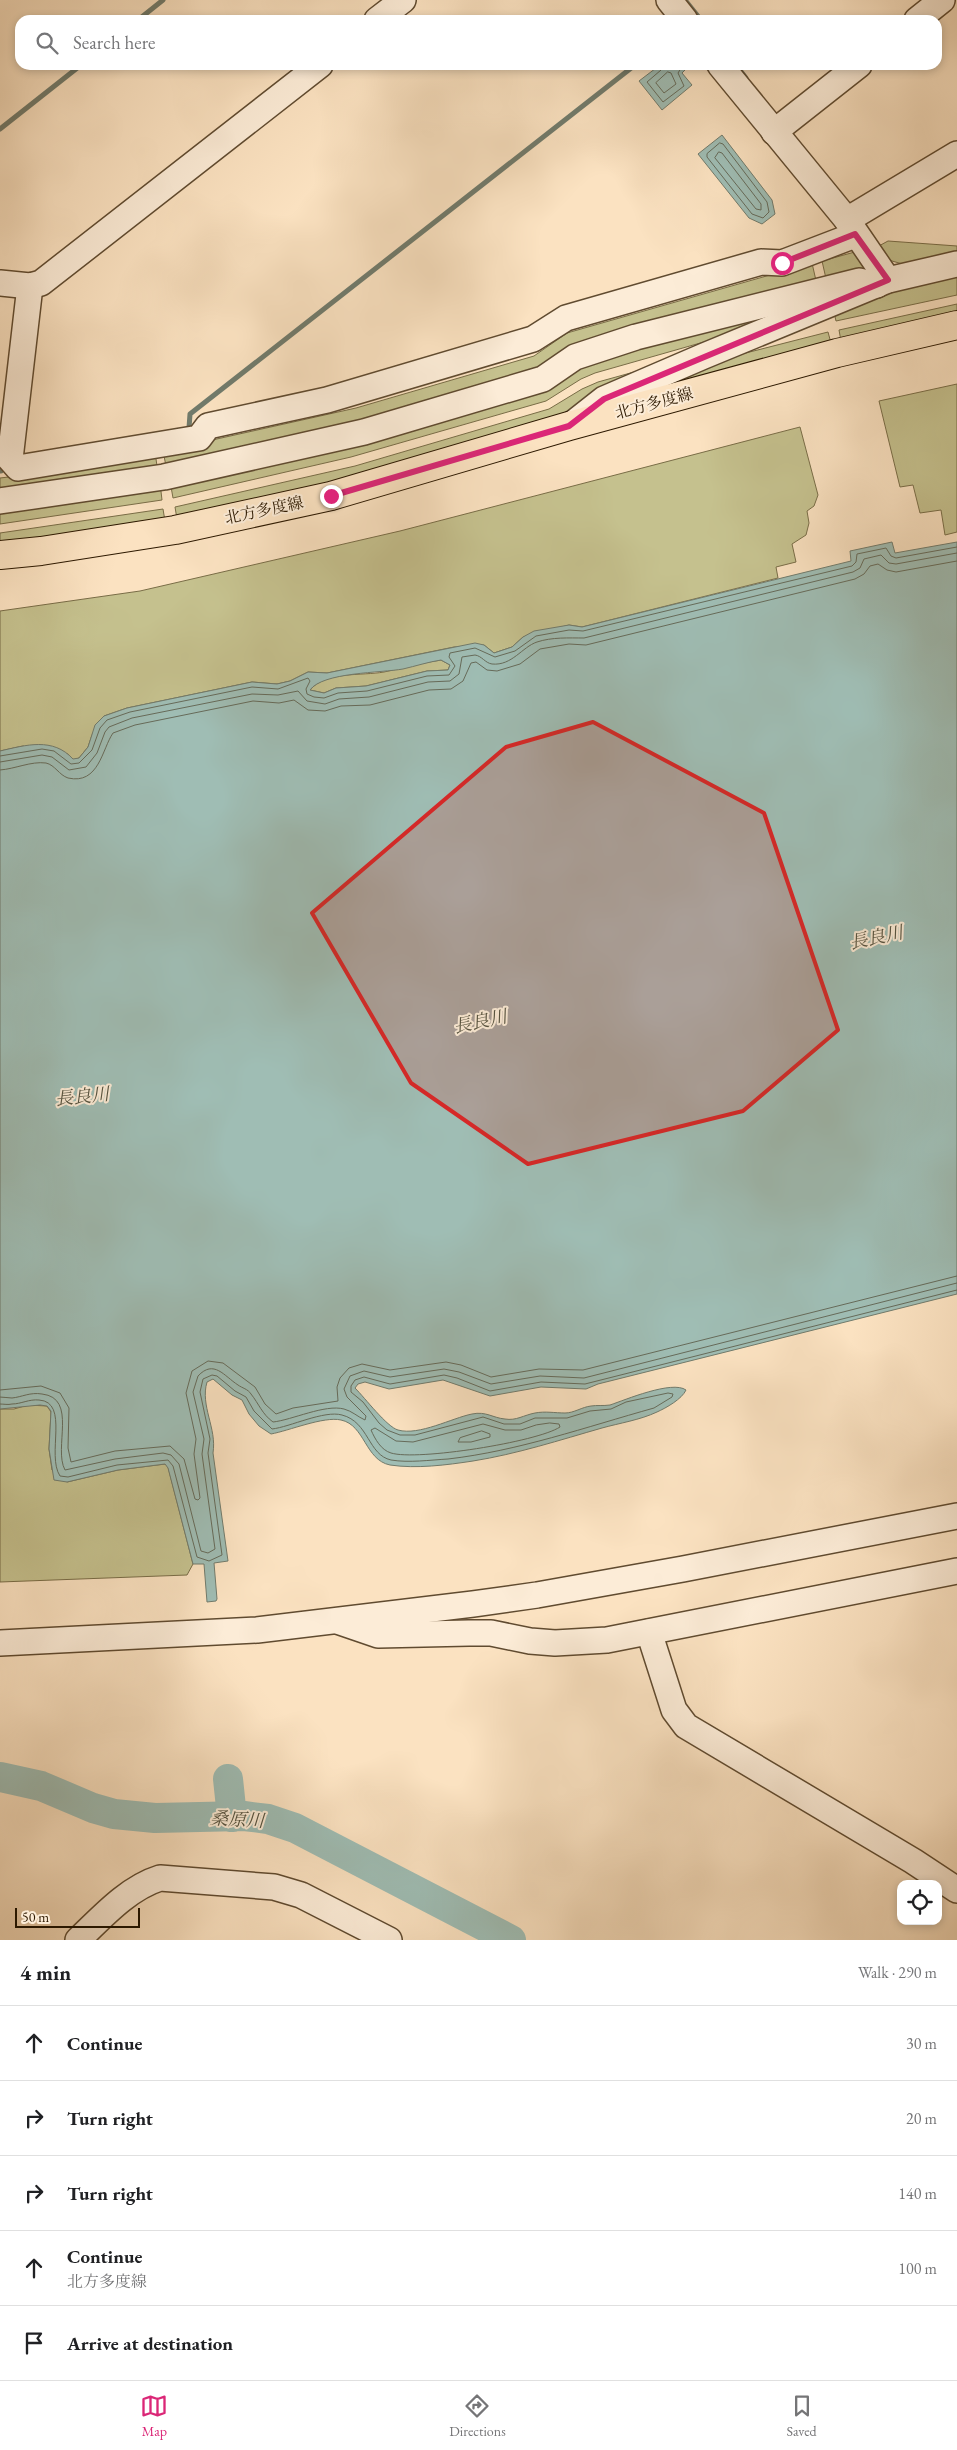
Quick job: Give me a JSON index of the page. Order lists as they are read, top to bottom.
{
  "streets": {
    "main road": ["北方多度線"]
  },
  "water": ["長良川", "桑原川"],
  "scale_bar": "50 m",
  "page": {
    "search": "Search here",
    "scale": "50 m",
    "heading": ["4 min", "Walk · 290 m"],
    "list": [
      ["Continue", "30 m"],
      ["Turn right", "20 m"],
      ["Turn right", "140 m"],
      ["Continue", "北方多度線", "100 m"],
      "Arrive at destination"
    ],
    "nav": ["Map", "Directions", "Saved"]
  }
}
